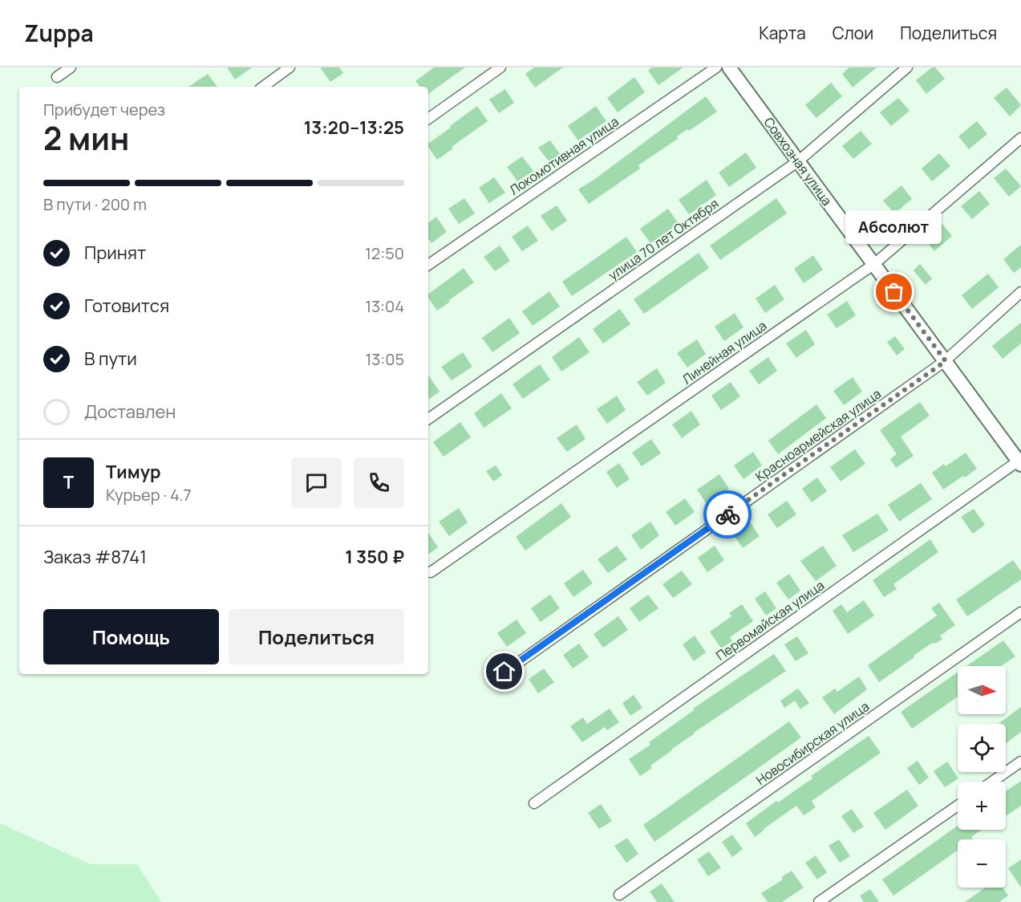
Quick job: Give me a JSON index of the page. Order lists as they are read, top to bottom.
{
  "streets": {
    "street": [
      "Локомотивная улица",
      "Совхозная улица",
      "улица 70 лет Октября",
      "Линейная улица",
      "Красноармейская улица",
      "Первомайская улица",
      "Новосибирская улица"
    ]
  },
  "crossings": [
    ["Совхозная улица", "улица 70 лет Октября"],
    ["Совхозная улица", "Линейная улица"],
    ["Совхозная улица", "Красноармейская улица"],
    ["Совхозная улица", "Первомайская улица"]
  ],
  "places": ["Абсолют"],
  "north": "right",
  "page": {
    "header": "Zuppa",
    "nav": ["Карта", "Слои", "Поделиться"],
    "heading": ["2 мин", "Прибудет через", "13:20–13:25"],
    "panel": [
      "Тимур",
      "Курьер · 4.7",
      "Заказ #8741",
      "1 350 ₽"
    ],
    "bar": "В пути · 200 m",
    "bubble": "Абсолют",
    "list": [
      ["Принят", "12:50"],
      ["Готовится", "13:04"],
      ["В пути", "13:05"],
      "Доставлен"
    ],
    "round": "Т",
    "buttons": ["Помощь", "Поделиться"],
    "map_buttons": ["+", "−"]
  }
}
